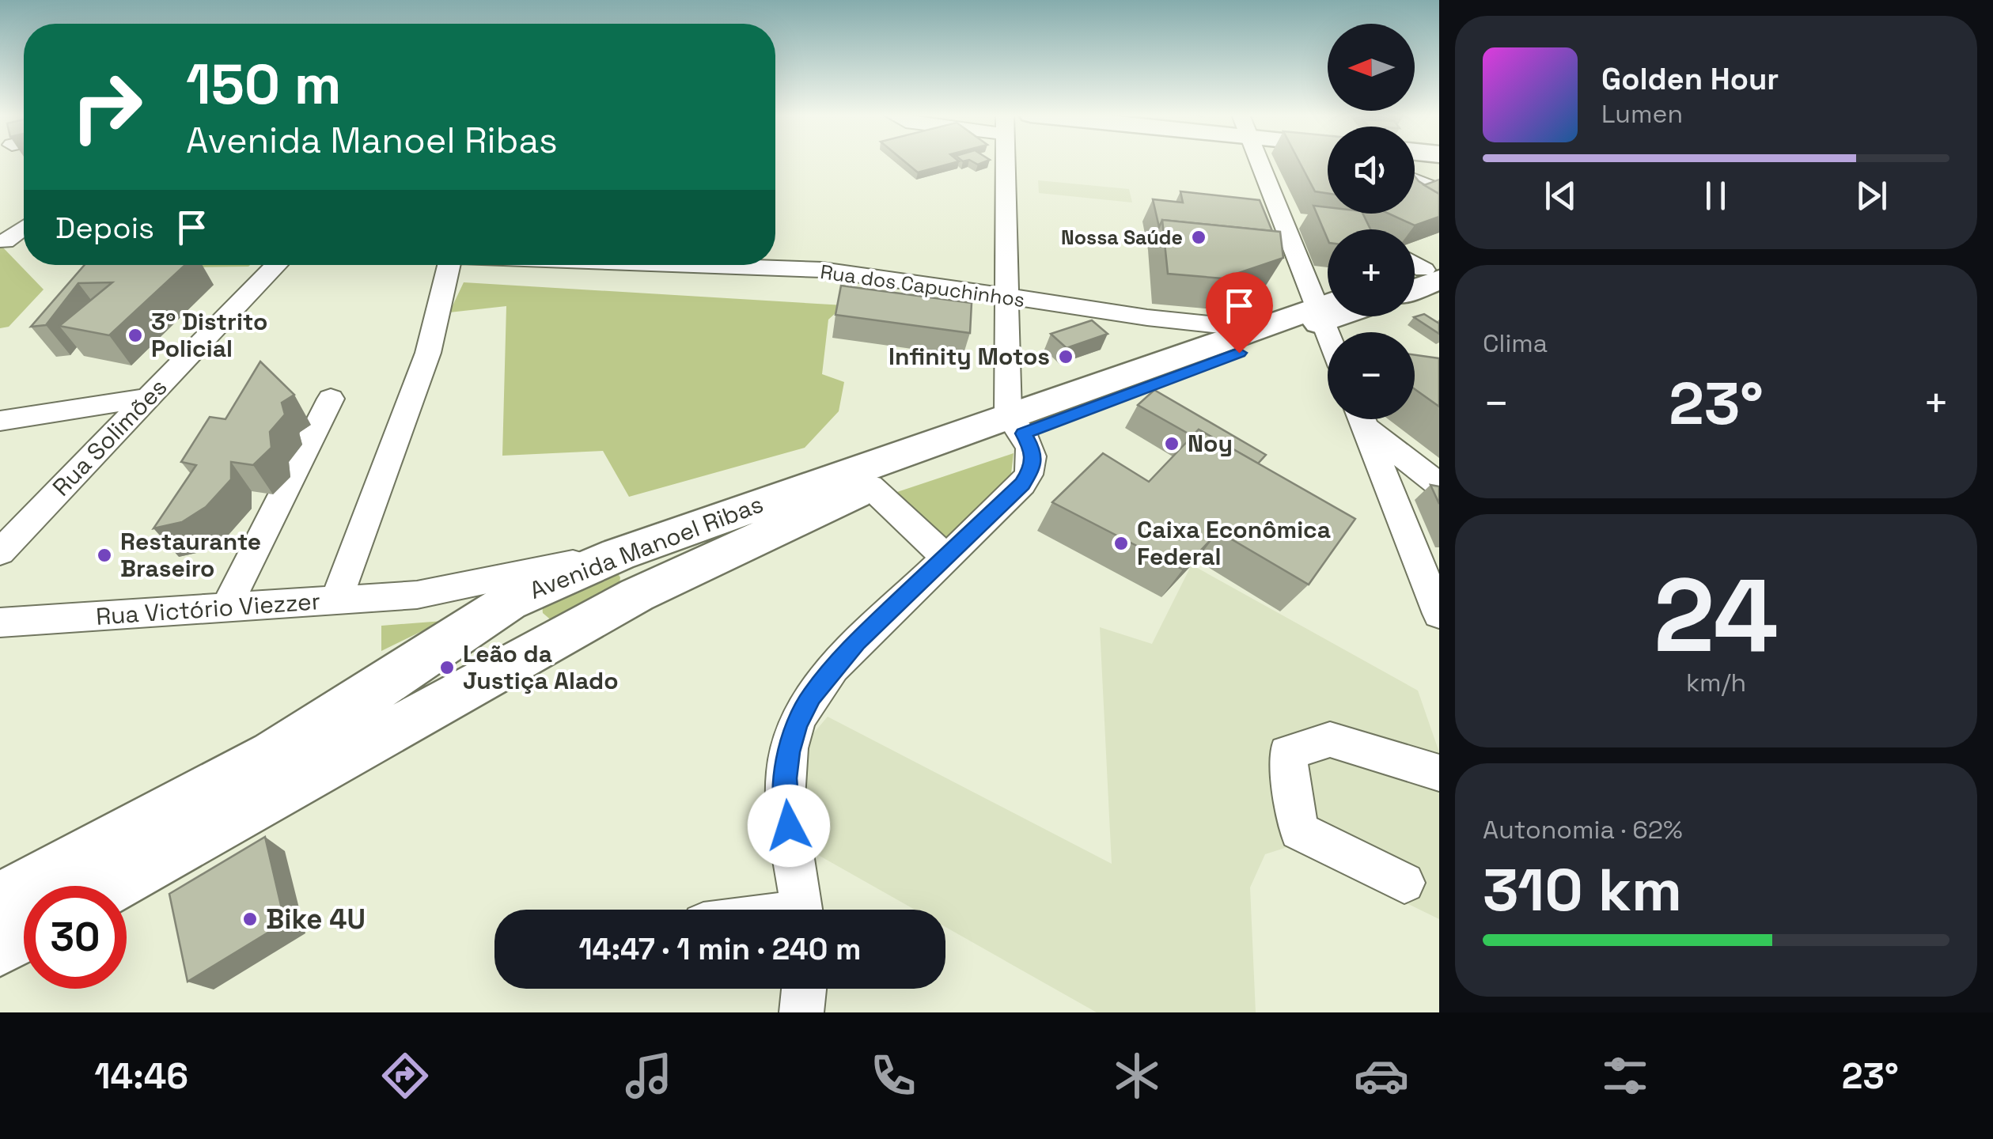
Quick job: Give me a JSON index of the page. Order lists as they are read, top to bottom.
{
  "streets": {
    "main road": ["Avenida Manoel Ribas"],
    "street": ["Rua dos Capuchinhos", "Rua Solimões", "Rua Victório Viezzer"]
  },
  "crossings": [
    ["Rua dos Capuchinhos", "Avenida Manoel Ribas"],
    ["Avenida Manoel Ribas", "Rua Victório Viezzer"]
  ],
  "places": [
    "Nossa Saúde",
    "3º Distrito Policial",
    "Infinity Motos",
    "Noy",
    "Caixa Econômica Federal",
    "Restaurante Braseiro",
    "Leão da Justiça Alado",
    "Bike 4U"
  ],
  "north": "left",
  "page": {
    "map_buttons": ["+", "−"],
    "turn": ["150 m", "Avenida Manoel Ribas"],
    "song": ["Golden Hour", "Lumen"],
    "then": "Depois",
    "tile": [
      "Clima",
      ["24", "km/h"],
      ["Autonomia · 62%", "310 km"]
    ],
    "heat": ["−", "23°", "+"],
    "limit": "30",
    "trip": "14:47 · 1 min · 240 m",
    "tabs": ["14:46", "23°"]
  }
}
